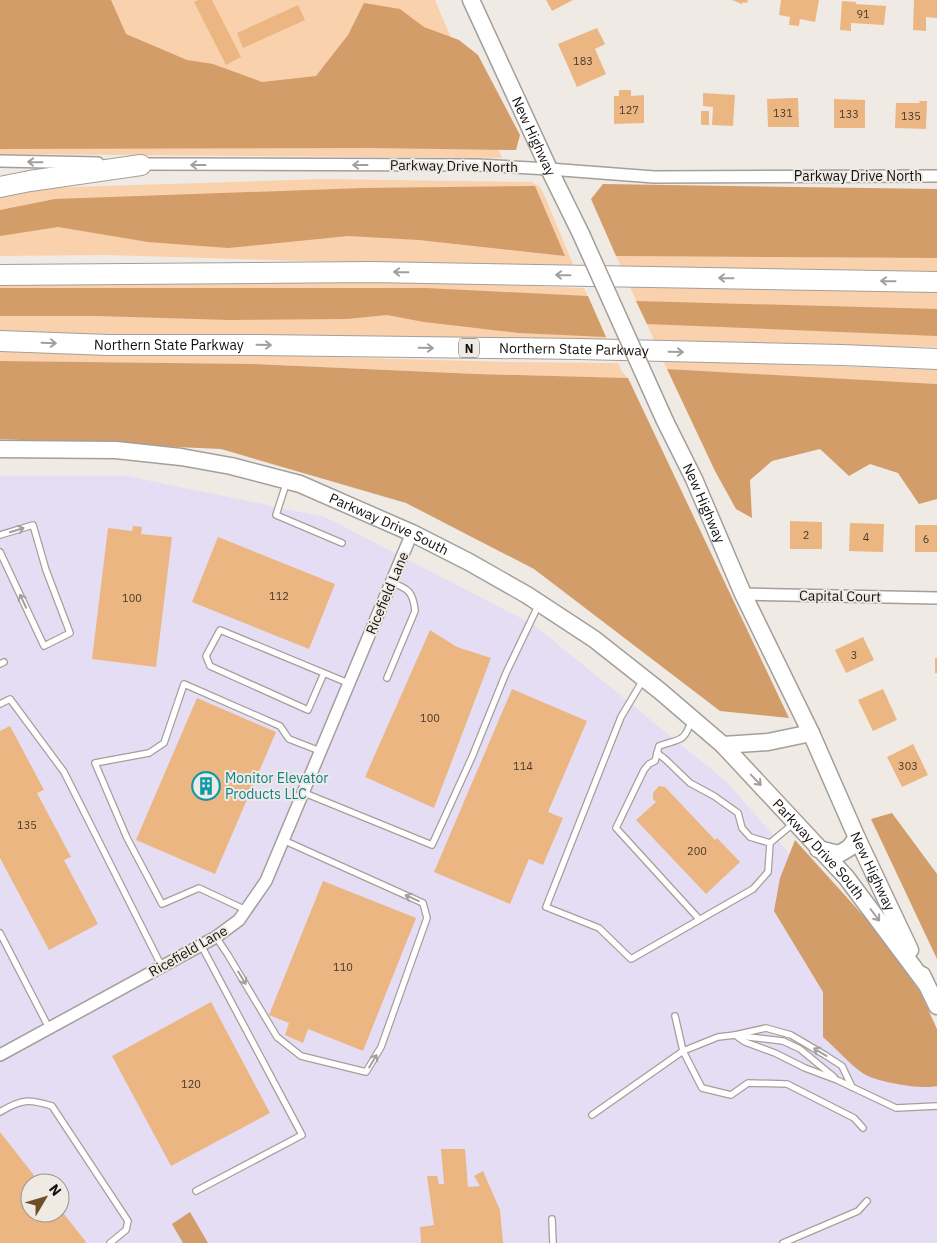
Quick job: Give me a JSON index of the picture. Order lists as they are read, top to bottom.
{
  "streets": {
    "highway": ["Northern State Parkway", "N"],
    "street": [
      "New Highway",
      "Parkway Drive North",
      "Parkway Drive South",
      "Ricefield Lane",
      "Capital Court"
    ]
  },
  "crossings": [
    ["New Highway", "Parkway Drive North"],
    ["New Highway", "Parkway Drive South"],
    ["New Highway", "Capital Court"],
    ["Parkway Drive South", "Ricefield Lane"]
  ],
  "one_way": ["Parkway Drive North"],
  "places": {
    "building": ["Monitor Elevator Products LLC"]
  },
  "house_numbers": [
    "91",
    "183",
    "127",
    "131",
    "133",
    "135",
    "2",
    "4",
    "6",
    "112",
    "100",
    "3",
    "100",
    "114",
    "303",
    "135",
    "200",
    "110",
    "120"
  ],
  "north": "top right"
}
